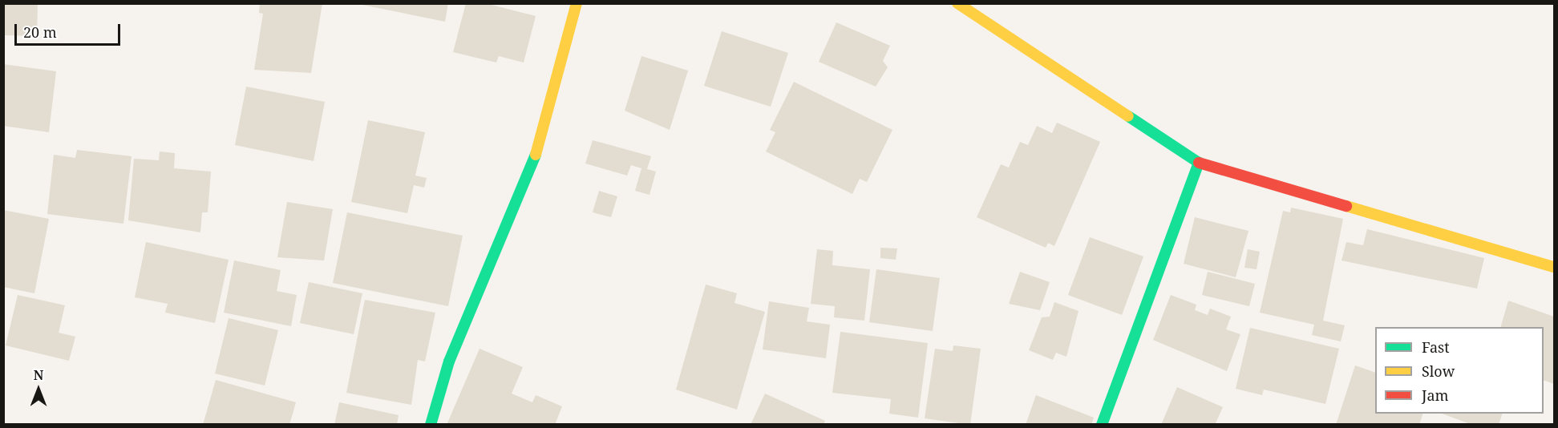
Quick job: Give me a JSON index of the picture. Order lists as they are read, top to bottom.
{
  "legend": ["Fast", "Slow", "Jam"],
  "scale_bar": "20 m",
  "north": "top"
}
